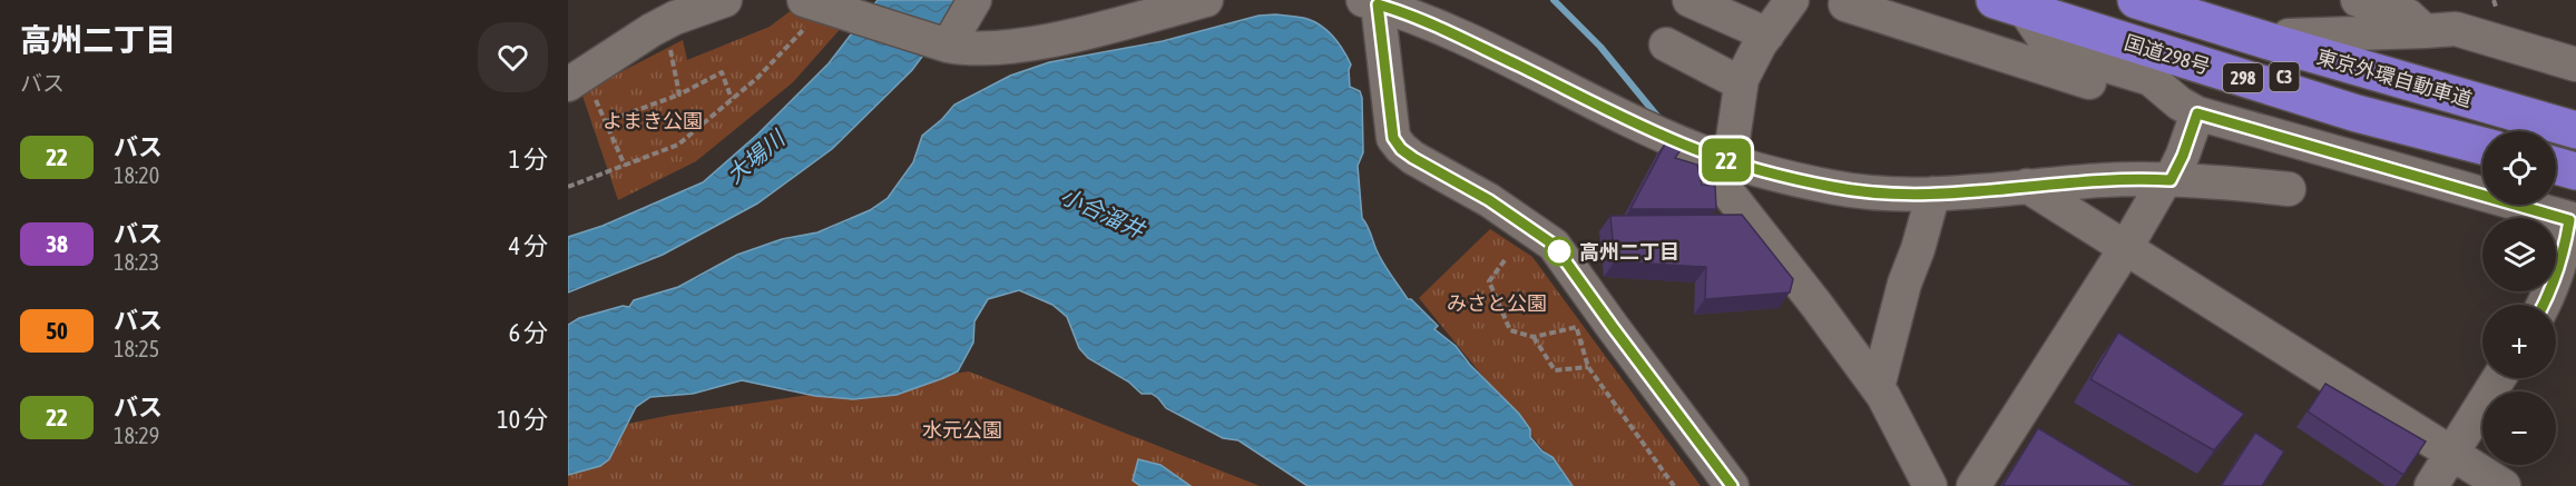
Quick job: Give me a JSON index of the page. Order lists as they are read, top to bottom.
{
  "streets": {
    "highway": [
      "国道298号",
      "C3",
      "298",
      "東京外環自動車道"
    ]
  },
  "crossings": [
    ["国道298号", "東京外環自動車道"]
  ],
  "water": ["大場川", "小合溜井"],
  "parks": ["よまき公園", "みさと公園", "水元公園"],
  "places": ["高州二丁目"],
  "lines": ["bus line 22"],
  "page": {
    "heading": ["高州二丁目", "バス"],
    "on_map": "22",
    "list": [
      {
        "mark": "22",
        "name": "バス",
        "note": "18:20",
        "value": "1 分"
      },
      {
        "mark": "38",
        "name": "バス",
        "note": "18:23",
        "value": "4 分"
      },
      {
        "mark": "50",
        "name": "バス",
        "note": "18:25",
        "value": "6 分"
      },
      {
        "mark": "22",
        "name": "バス",
        "note": "18:29",
        "value": "10 分"
      }
    ],
    "map_buttons": ["+", "−"]
  }
}
